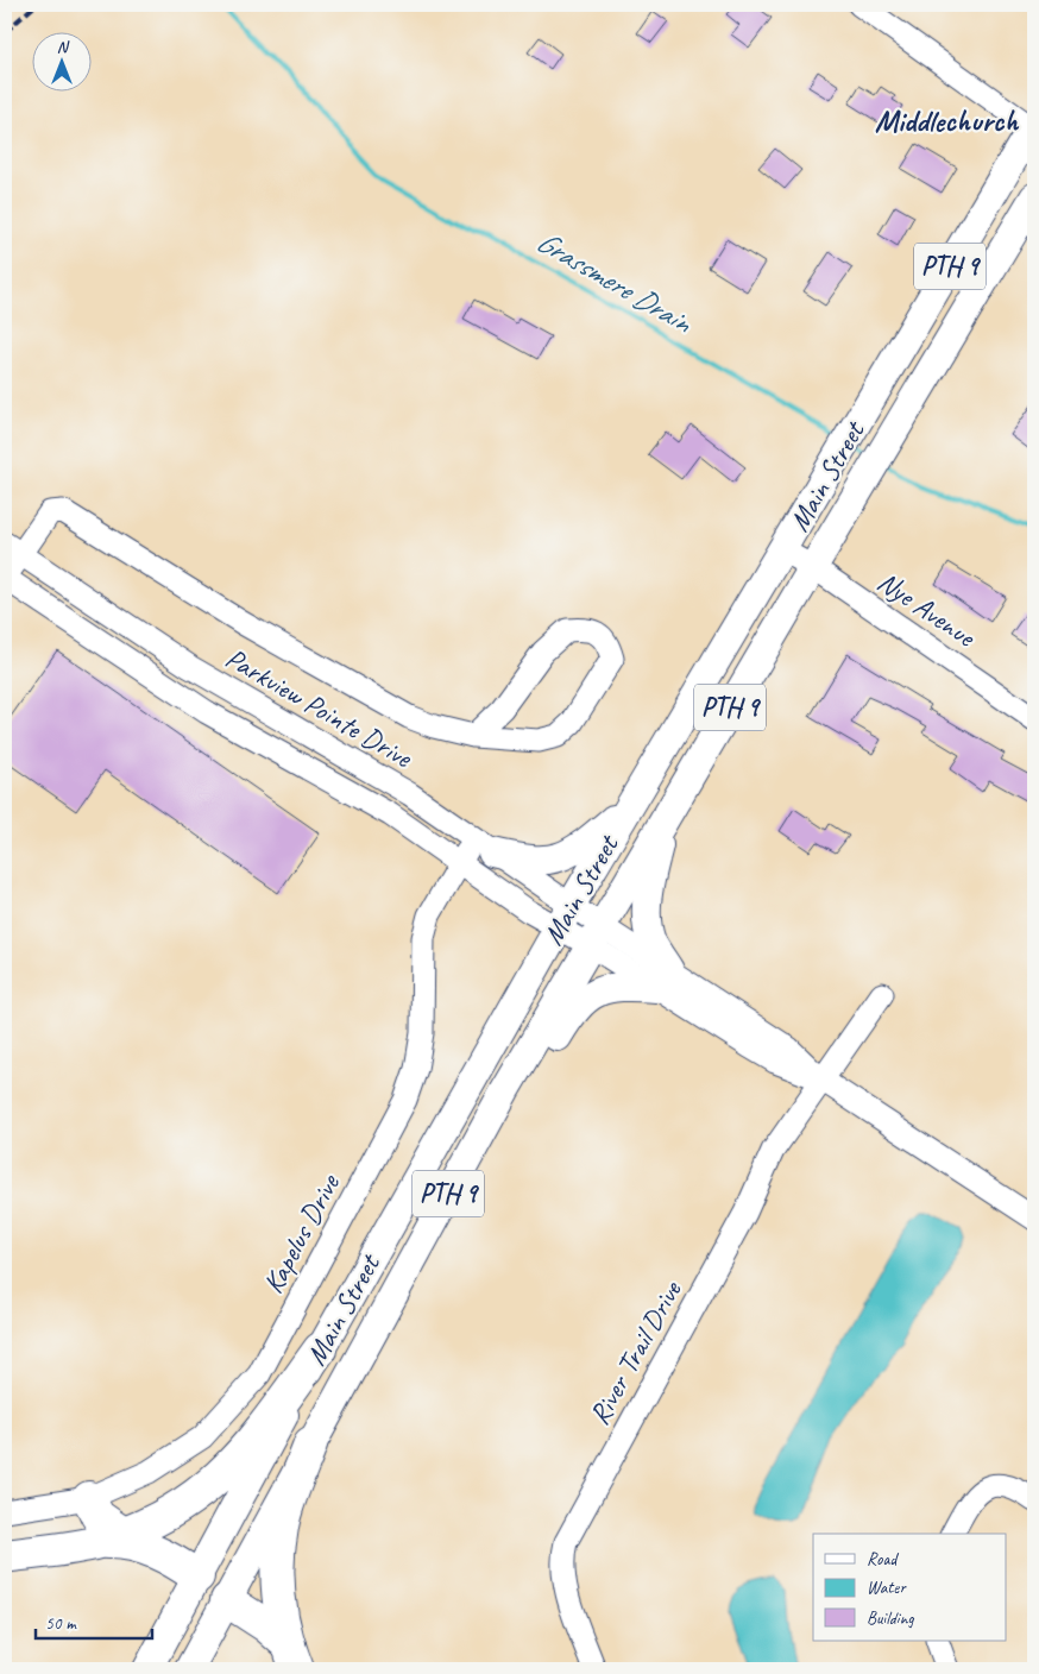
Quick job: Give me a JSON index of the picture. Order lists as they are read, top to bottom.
{
  "streets": {
    "main road": ["PTH 9", "Main Street"],
    "street": [
      "Nye Avenue",
      "Parkview Pointe Drive",
      "Kapelus Drive",
      "River Trail Drive"
    ]
  },
  "crossings": [
    ["Main Street", "Nye Avenue"],
    ["Main Street", "Parkview Pointe Drive"],
    ["Parkview Pointe Drive", "Kapelus Drive"]
  ],
  "districts": ["Middlechurch"],
  "water": ["Grassmere Drain"],
  "legend": ["Road", "Water", "Building"],
  "scale_bar": "50 m",
  "north": "top"
}
